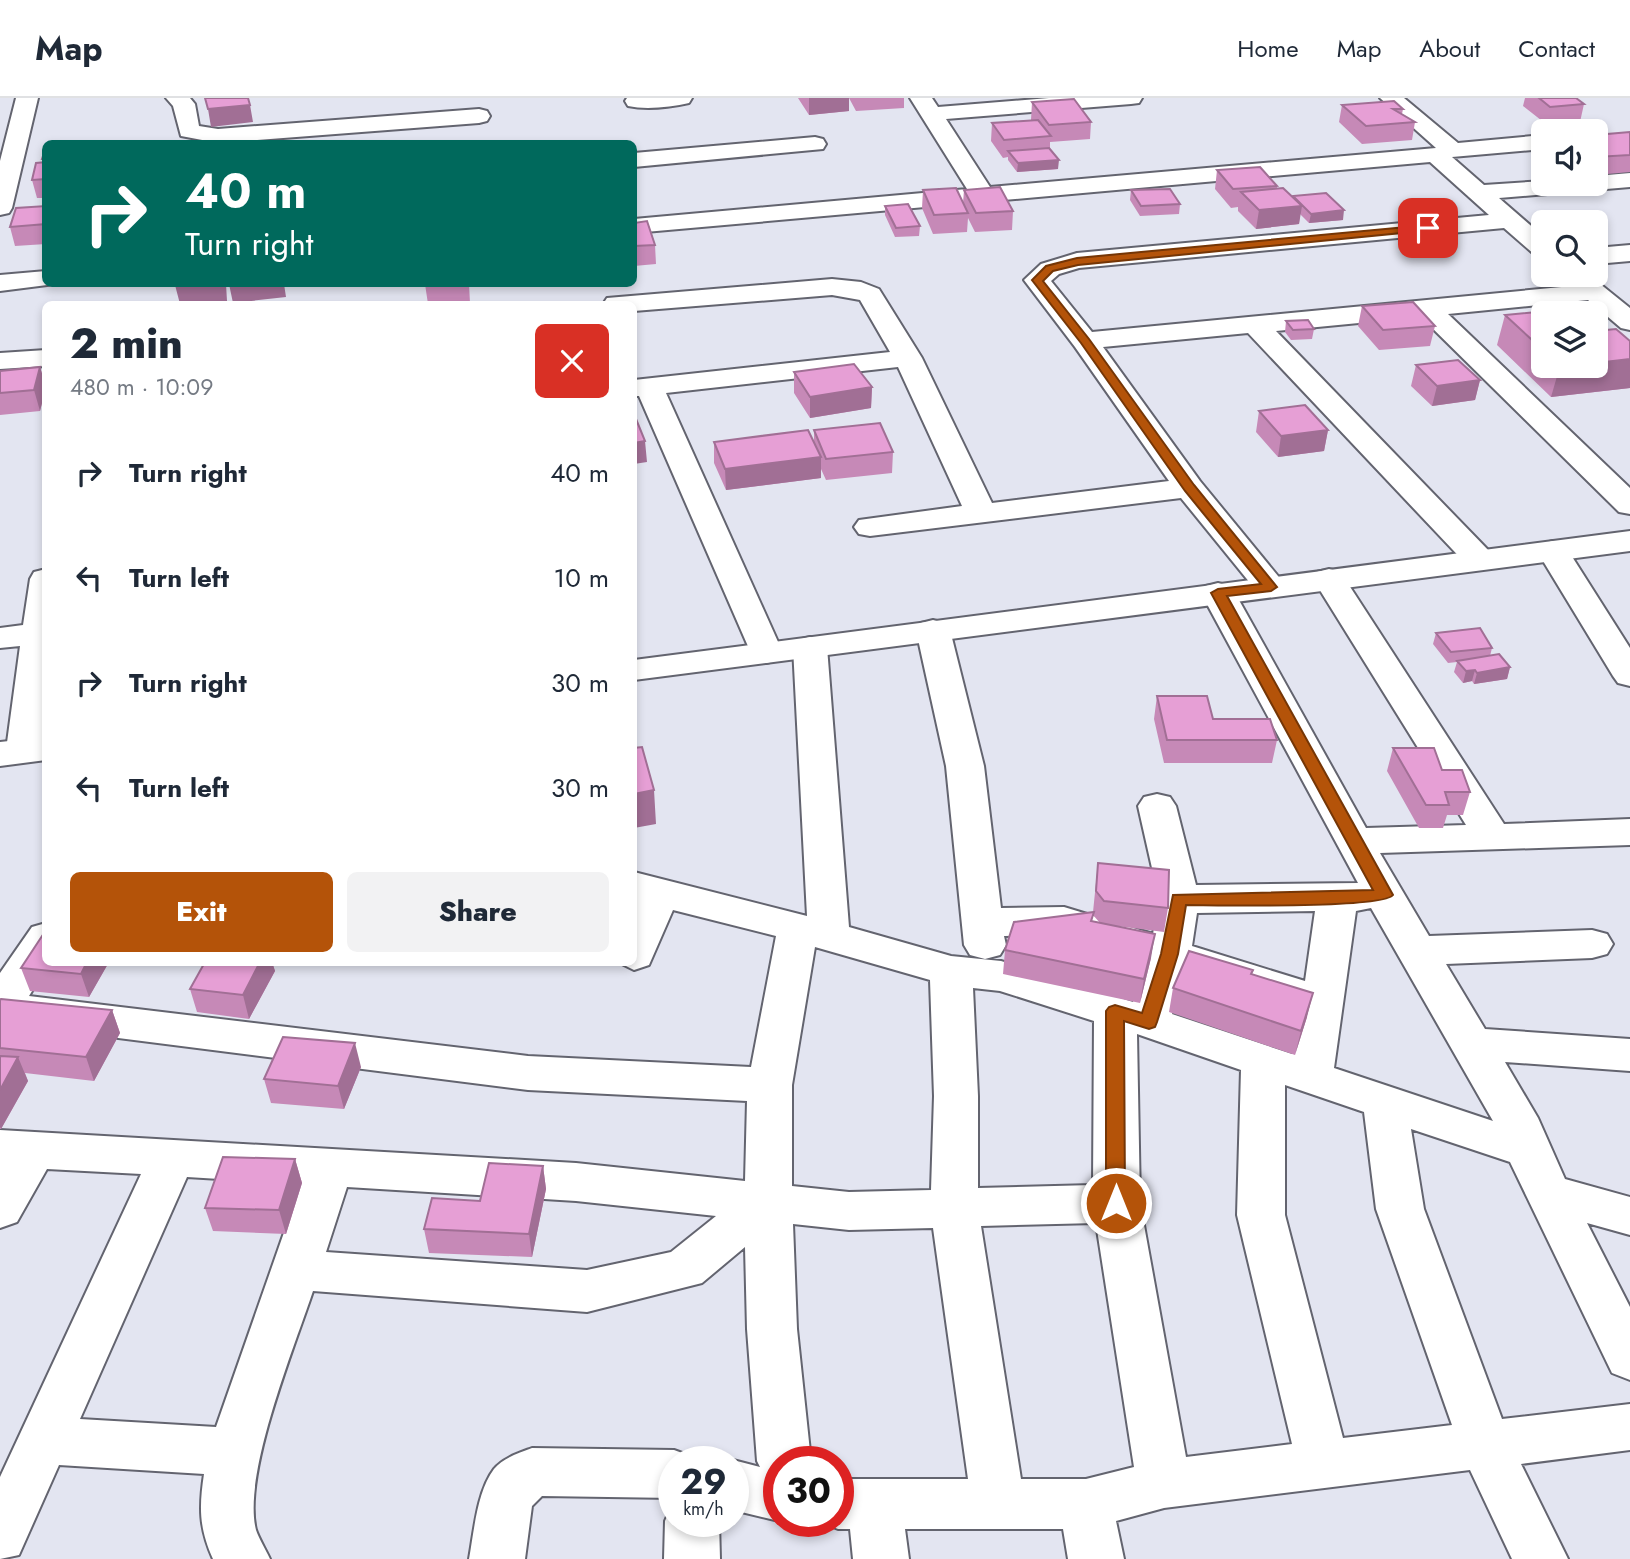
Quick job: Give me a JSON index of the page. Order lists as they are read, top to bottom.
{
  "page": {
    "header": "Map",
    "nav": [
      "Home",
      "Map",
      "About",
      "Contact"
    ],
    "turn": ["40 m", "Turn right"],
    "heading": ["2 min", "480 m · 10:09"],
    "list": [
      {
        "name": "Turn right",
        "value": "40 m"
      },
      {
        "name": "Turn left",
        "value": "10 m"
      },
      {
        "name": "Turn right",
        "value": "30 m"
      },
      {
        "name": "Turn left",
        "value": "30 m"
      }
    ],
    "buttons": ["Exit", "Share"],
    "speed": "29 km/h",
    "limit": "30"
  }
}
